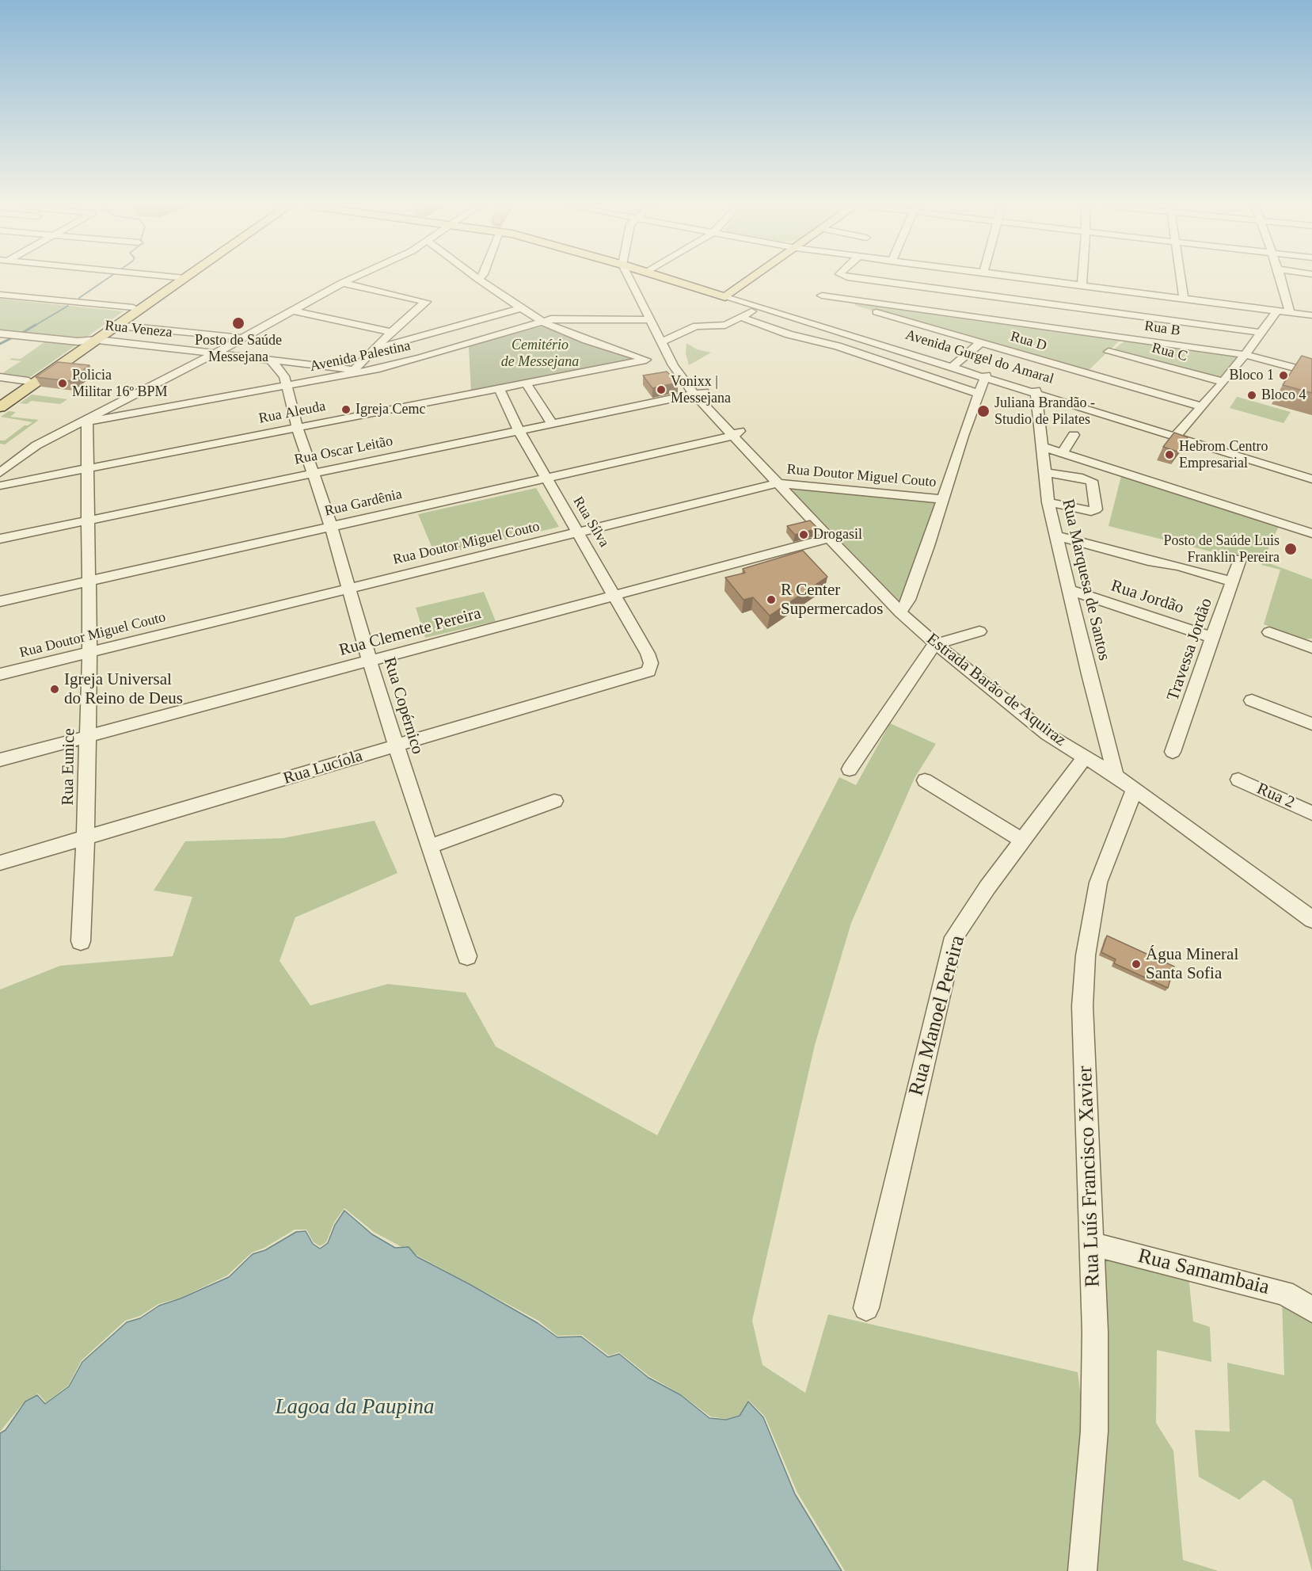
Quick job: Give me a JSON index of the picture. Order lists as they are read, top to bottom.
{
  "streets": {
    "main road": ["Avenida Gurgel do Amaral"],
    "street": [
      "Rua B",
      "Rua Veneza",
      "Rua D",
      "Rua C",
      "Avenida Palestina",
      "Rua Aleuda",
      "Rua Oscar Leitão",
      "Rua Doutor Miguel Couto",
      "Rua Gardênia",
      "Rua Sílva",
      "Rua Marquesa de Santos",
      "Rua Jordão",
      "Rua Clemente Pereira",
      "Travessa Jordão",
      "Estrada Barão de Aquiraz",
      "Rua Copérnico",
      "Rua Eunice",
      "Rua Lucíola",
      "Rua 2",
      "Rua Manoel Pereira",
      "Rua Luís Francisco Xavier",
      "Rua Samambaia"
    ]
  },
  "crossings": [
    ["Rua B", "Rua D"],
    ["Rua Veneza", "Avenida Palestina"],
    ["Rua Veneza", "Rua Copérnico"],
    ["Avenida Palestina", "Estrada Barão de Aquiraz"],
    ["Avenida Palestina", "Rua Copérnico"],
    ["Avenida Palestina", "Rua Eunice"],
    ["Avenida Gurgel do Amaral", "Rua Aleuda"],
    ["Avenida Gurgel do Amaral", "Rua Marquesa de Santos"],
    ["Rua Aleuda", "Rua Sílva"],
    ["Rua Aleuda", "Estrada Barão de Aquiraz"],
    ["Rua Aleuda", "Rua Copérnico"],
    ["Rua Aleuda", "Rua Eunice"],
    ["Rua Oscar Leitão", "Rua Sílva"],
    ["Rua Oscar Leitão", "Estrada Barão de Aquiraz"],
    ["Rua Oscar Leitão", "Rua Copérnico"],
    ["Rua Oscar Leitão", "Rua Eunice"],
    ["Rua Doutor Miguel Couto", "Rua Sílva"],
    ["Rua Doutor Miguel Couto", "Estrada Barão de Aquiraz"],
    ["Rua Doutor Miguel Couto", "Rua Copérnico"],
    ["Rua Doutor Miguel Couto", "Rua Eunice"],
    ["Rua Gardênia", "Rua Sílva"],
    ["Rua Gardênia", "Estrada Barão de Aquiraz"],
    ["Rua Gardênia", "Rua Copérnico"],
    ["Rua Gardênia", "Rua Eunice"],
    ["Rua Sílva", "Rua Clemente Pereira"],
    ["Rua Sílva", "Rua Lucíola"],
    ["Rua Marquesa de Santos", "Rua Jordão"],
    ["Rua Marquesa de Santos", "Estrada Barão de Aquiraz"],
    ["Rua Jordão", "Travessa Jordão"],
    ["Rua Clemente Pereira", "Estrada Barão de Aquiraz"],
    ["Rua Clemente Pereira", "Rua Copérnico"],
    ["Rua Clemente Pereira", "Rua Eunice"],
    ["Estrada Barão de Aquiraz", "Rua Manoel Pereira"],
    ["Estrada Barão de Aquiraz", "Rua Luís Francisco Xavier"],
    ["Rua Copérnico", "Rua Lucíola"],
    ["Rua Eunice", "Rua Lucíola"],
    ["Rua Luís Francisco Xavier", "Rua Samambaia"]
  ],
  "water": ["Lagoa da Paupina"],
  "parks": ["Cemitério de Messejana"],
  "places": [
    "Posto de Saúde Messejana",
    "Bloco 1",
    "Policia Militar 16º BPM",
    "Vonixx | Messejana",
    "Bloco 4",
    "Igreja Cemc",
    "Juliana Brandão - Studio de Pilates",
    "Hebrom Centro Empresarial",
    "Drogasil",
    "Posto de Saúde Luis Franklin Pereira",
    "R Center Supermercados",
    "Igreja Universal do Reino de Deus",
    "Água Mineral Santa Sofia"
  ]
}
